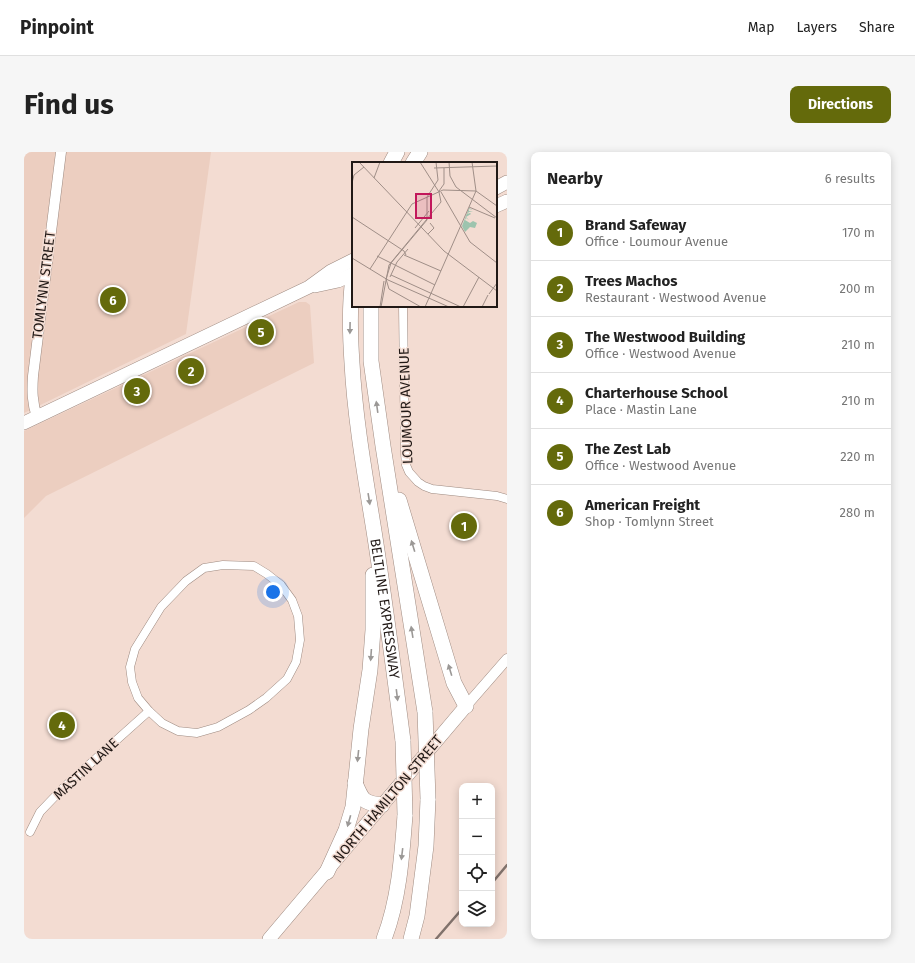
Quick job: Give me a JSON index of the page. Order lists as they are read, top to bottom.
{
  "streets": {
    "highway": ["BELTLINE EXPRESSWAY"],
    "main road": ["NORTH HAMILTON STREET"],
    "street": ["TOMLYNN STREET", "LOUMOUR AVENUE", "MASTIN LANE"]
  },
  "page": {
    "header": "Pinpoint",
    "nav": ["Map", "Layers", "Share"],
    "buttons": "Directions",
    "title": "Find us",
    "heading": ["Nearby", "6 results"],
    "list": [
      {
        "mark": "1",
        "name": "Brand Safeway",
        "note": "Office · Loumour Avenue",
        "value": "170 m"
      },
      {
        "mark": "2",
        "name": "Trees Machos",
        "note": "Restaurant · Westwood Avenue",
        "value": "200 m"
      },
      {
        "mark": "3",
        "name": "The Westwood Building",
        "note": "Office · Westwood Avenue",
        "value": "210 m"
      },
      {
        "mark": "4",
        "name": "Charterhouse School",
        "note": "Place · Mastin Lane",
        "value": "210 m"
      },
      {
        "mark": "5",
        "name": "The Zest Lab",
        "note": "Office · Westwood Avenue",
        "value": "220 m"
      },
      {
        "mark": "6",
        "name": "American Freight",
        "note": "Shop · Tomlynn Street",
        "value": "280 m"
      }
    ],
    "pins": [
      "6",
      "5",
      "2",
      "3",
      "1",
      "4"
    ],
    "map_buttons": ["+", "−"]
  }
}
